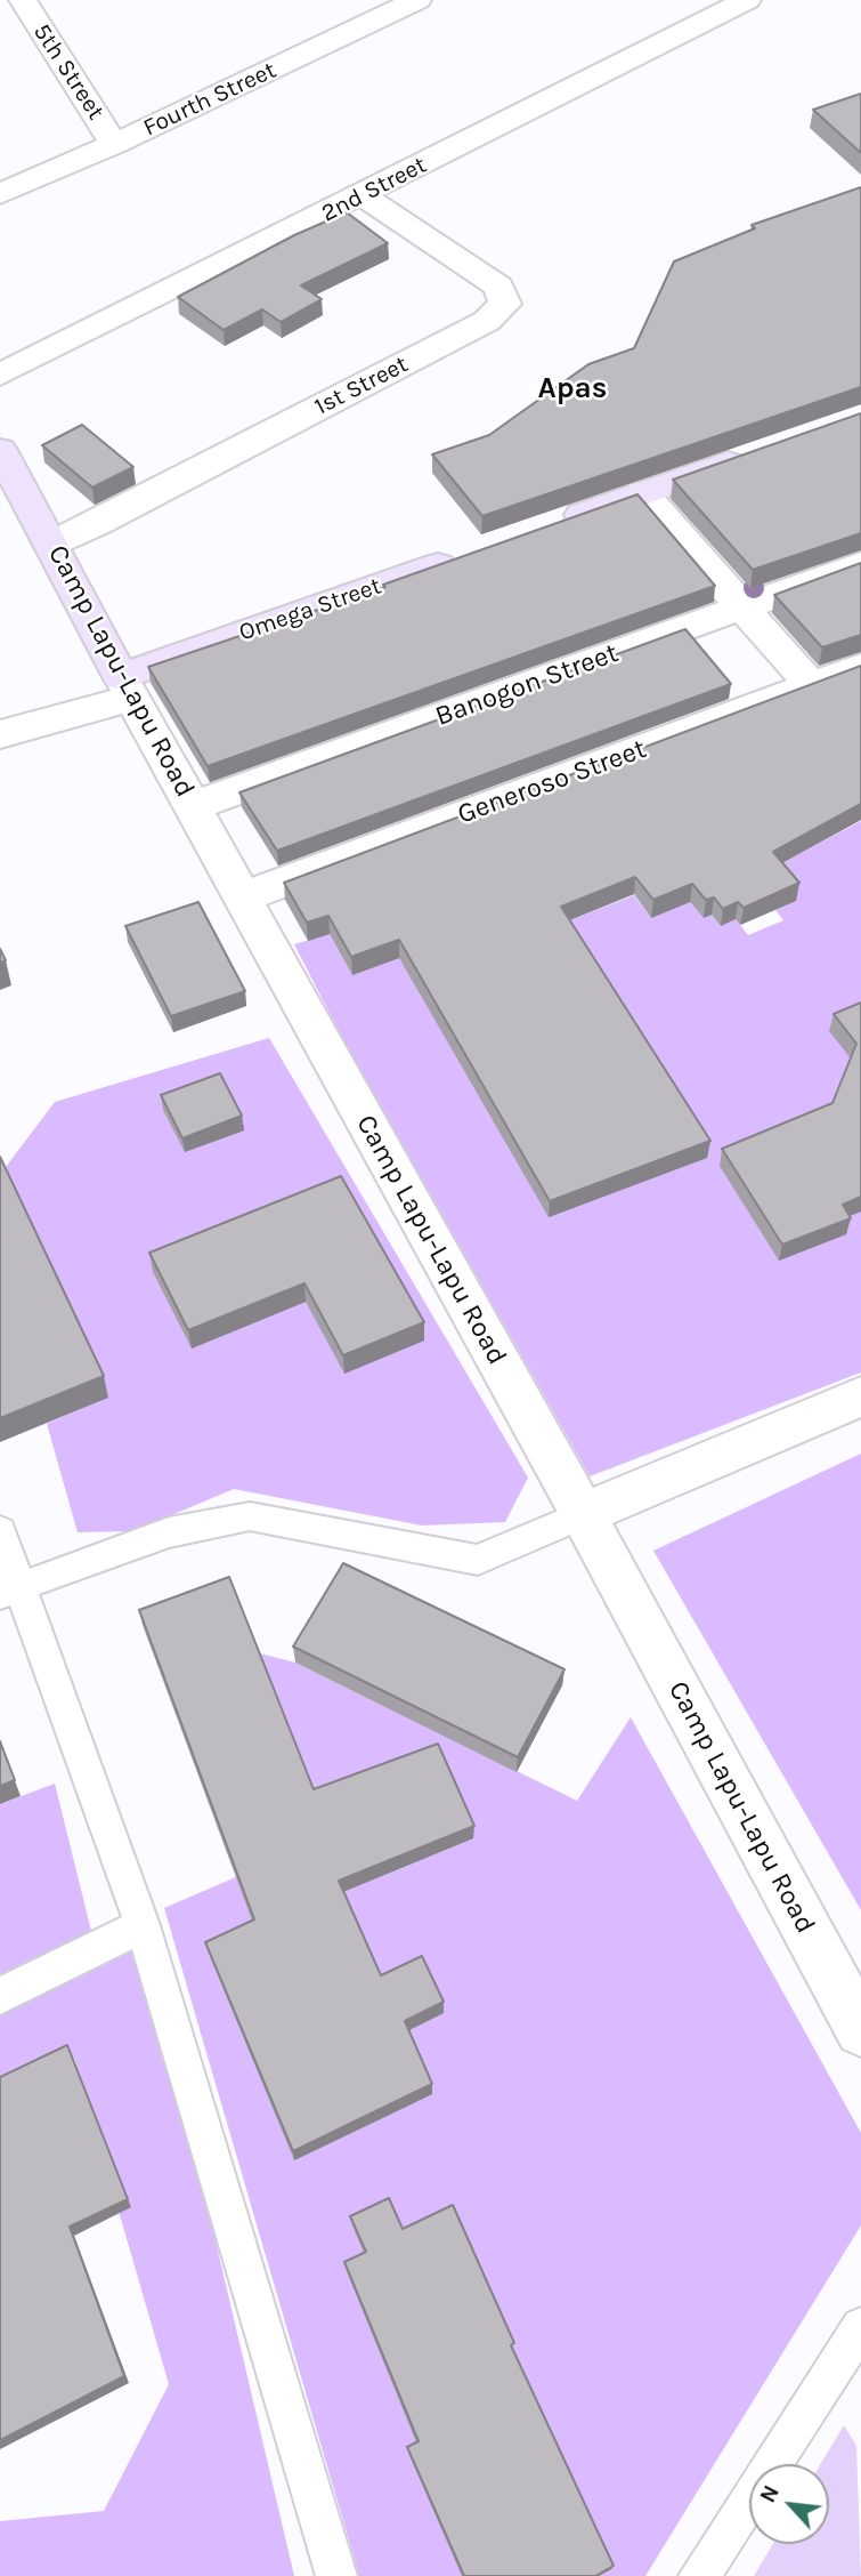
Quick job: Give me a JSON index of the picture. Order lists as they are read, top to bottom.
{
  "streets": {
    "street": [
      "5th Street",
      "Fourth Street",
      "2nd Street",
      "1st Street",
      "Omega Street",
      "Camp Lapu-Lapu Road",
      "Banogon Street",
      "Generoso Street"
    ]
  },
  "crossings": [
    ["5th Street", "Fourth Street"],
    ["2nd Street", "1st Street"],
    ["1st Street", "Camp Lapu-Lapu Road"],
    ["Omega Street", "Camp Lapu-Lapu Road"],
    ["Camp Lapu-Lapu Road", "Banogon Street"],
    ["Camp Lapu-Lapu Road", "Generoso Street"]
  ],
  "districts": ["Apas"],
  "north": "top left"
}
